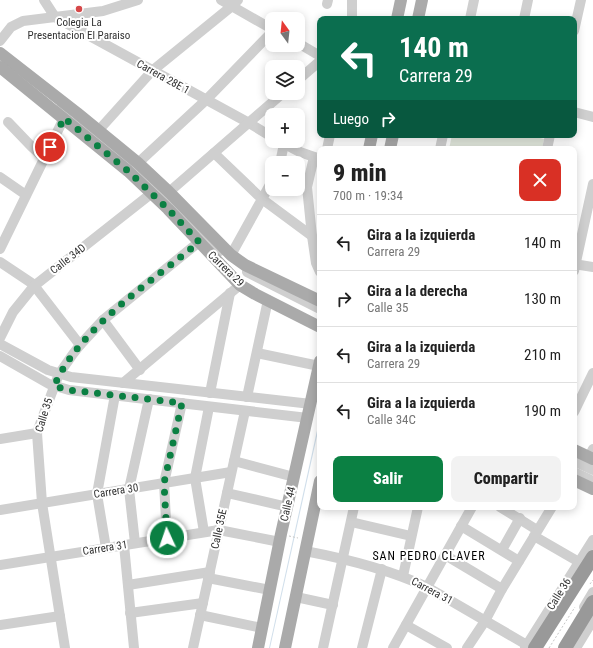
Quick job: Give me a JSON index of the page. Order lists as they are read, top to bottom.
{
  "streets": {
    "main road": ["Carrera 29", "Calle 44"],
    "street": [
      "Carrera 28E 1",
      "Calle 34D",
      "Calle 35",
      "Carrera 30",
      "Calle 35E",
      "Carrera 31",
      "Calle 36"
    ]
  },
  "crossings": [
    ["Calle 34D", "Carrera 29"],
    ["Carrera 29", "Calle 35"],
    ["Calle 35", "Carrera 30"],
    ["Calle 35", "Carrera 31"],
    ["Carrera 30", "Calle 35E"],
    ["Calle 44", "Carrera 31"],
    ["Calle 35E", "Carrera 31"],
    ["Carrera 31", "Calle 36"]
  ],
  "districts": ["SAN PEDRO CLAVER"],
  "places": ["Colegia La Presentacion El Paraiso"],
  "north": "top",
  "page": {
    "map_buttons": ["+", "−"],
    "turn": ["140 m", "Carrera 29"],
    "then": "Luego",
    "heading": ["9 min", "700 m · 19:34"],
    "list": [
      {
        "name": "Gira a la izquierda",
        "note": "Carrera 29",
        "value": "140 m"
      },
      {
        "name": "Gira a la derecha",
        "note": "Calle 35",
        "value": "130 m"
      },
      {
        "name": "Gira a la izquierda",
        "note": "Carrera 29",
        "value": "210 m"
      },
      {
        "name": "Gira a la izquierda",
        "note": "Calle 34C",
        "value": "190 m"
      }
    ],
    "buttons": ["Salir", "Compartir"]
  }
}
